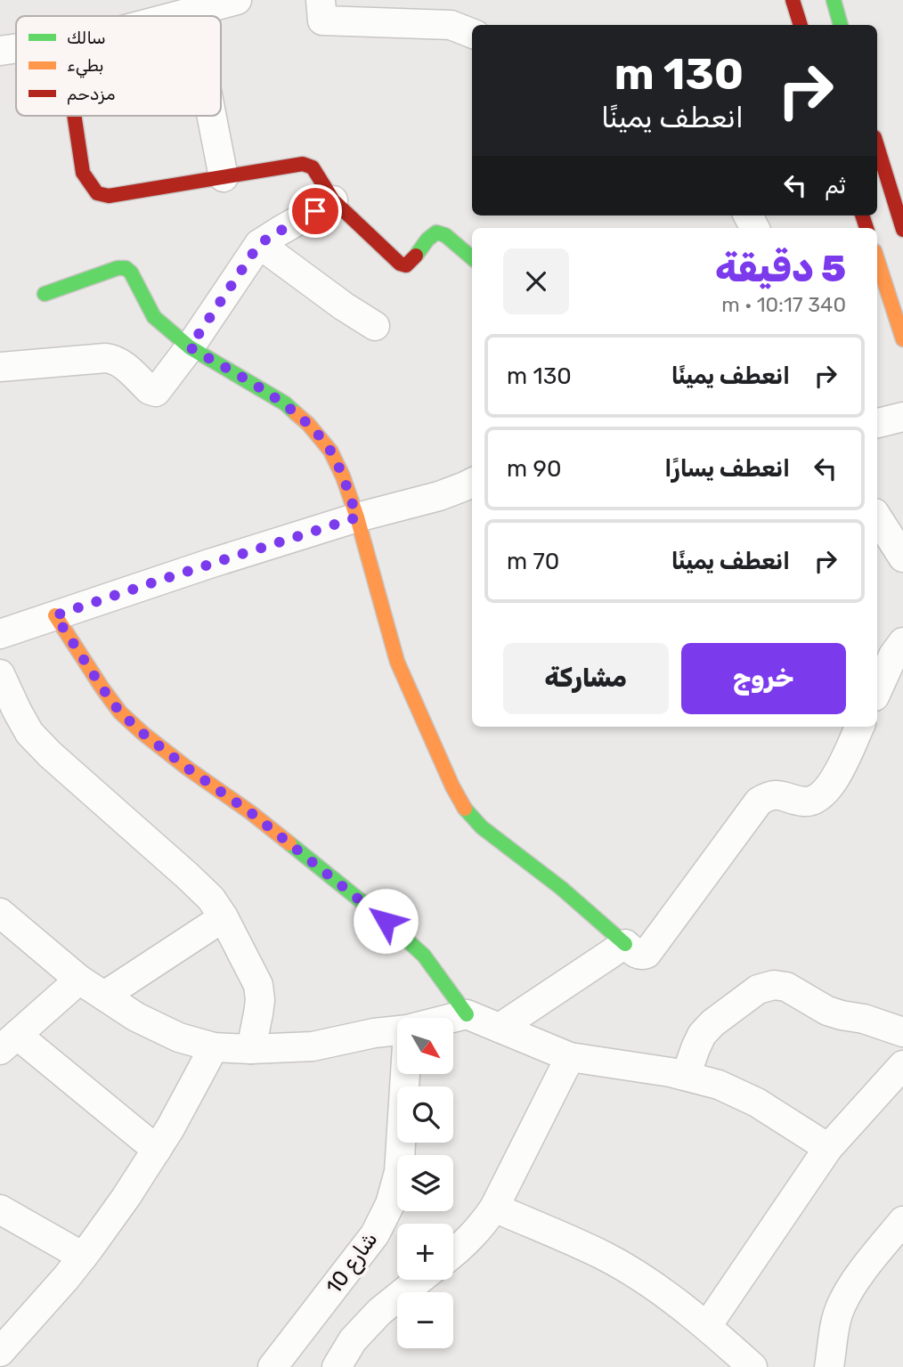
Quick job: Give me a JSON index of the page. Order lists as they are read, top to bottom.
{
  "streets": {
    "street": ["شارع 10"]
  },
  "legend": ["سالك", "بطيء", "مزدحم"],
  "north": "bottom right",
  "page": {
    "turn": ["130 m", "انعطف يمينًا"],
    "then": "ثم",
    "heading": ["5 دقيقة", "340 m · 10:17"],
    "list": [
      {
        "name": "انعطف يمينًا",
        "value": "130 m"
      },
      {
        "name": "انعطف يسارًا",
        "value": "90 m"
      },
      {
        "name": "انعطف يمينًا",
        "value": "70 m"
      }
    ],
    "buttons": ["خروج", "مشاركة"],
    "map_buttons": ["+", "−"]
  }
}
